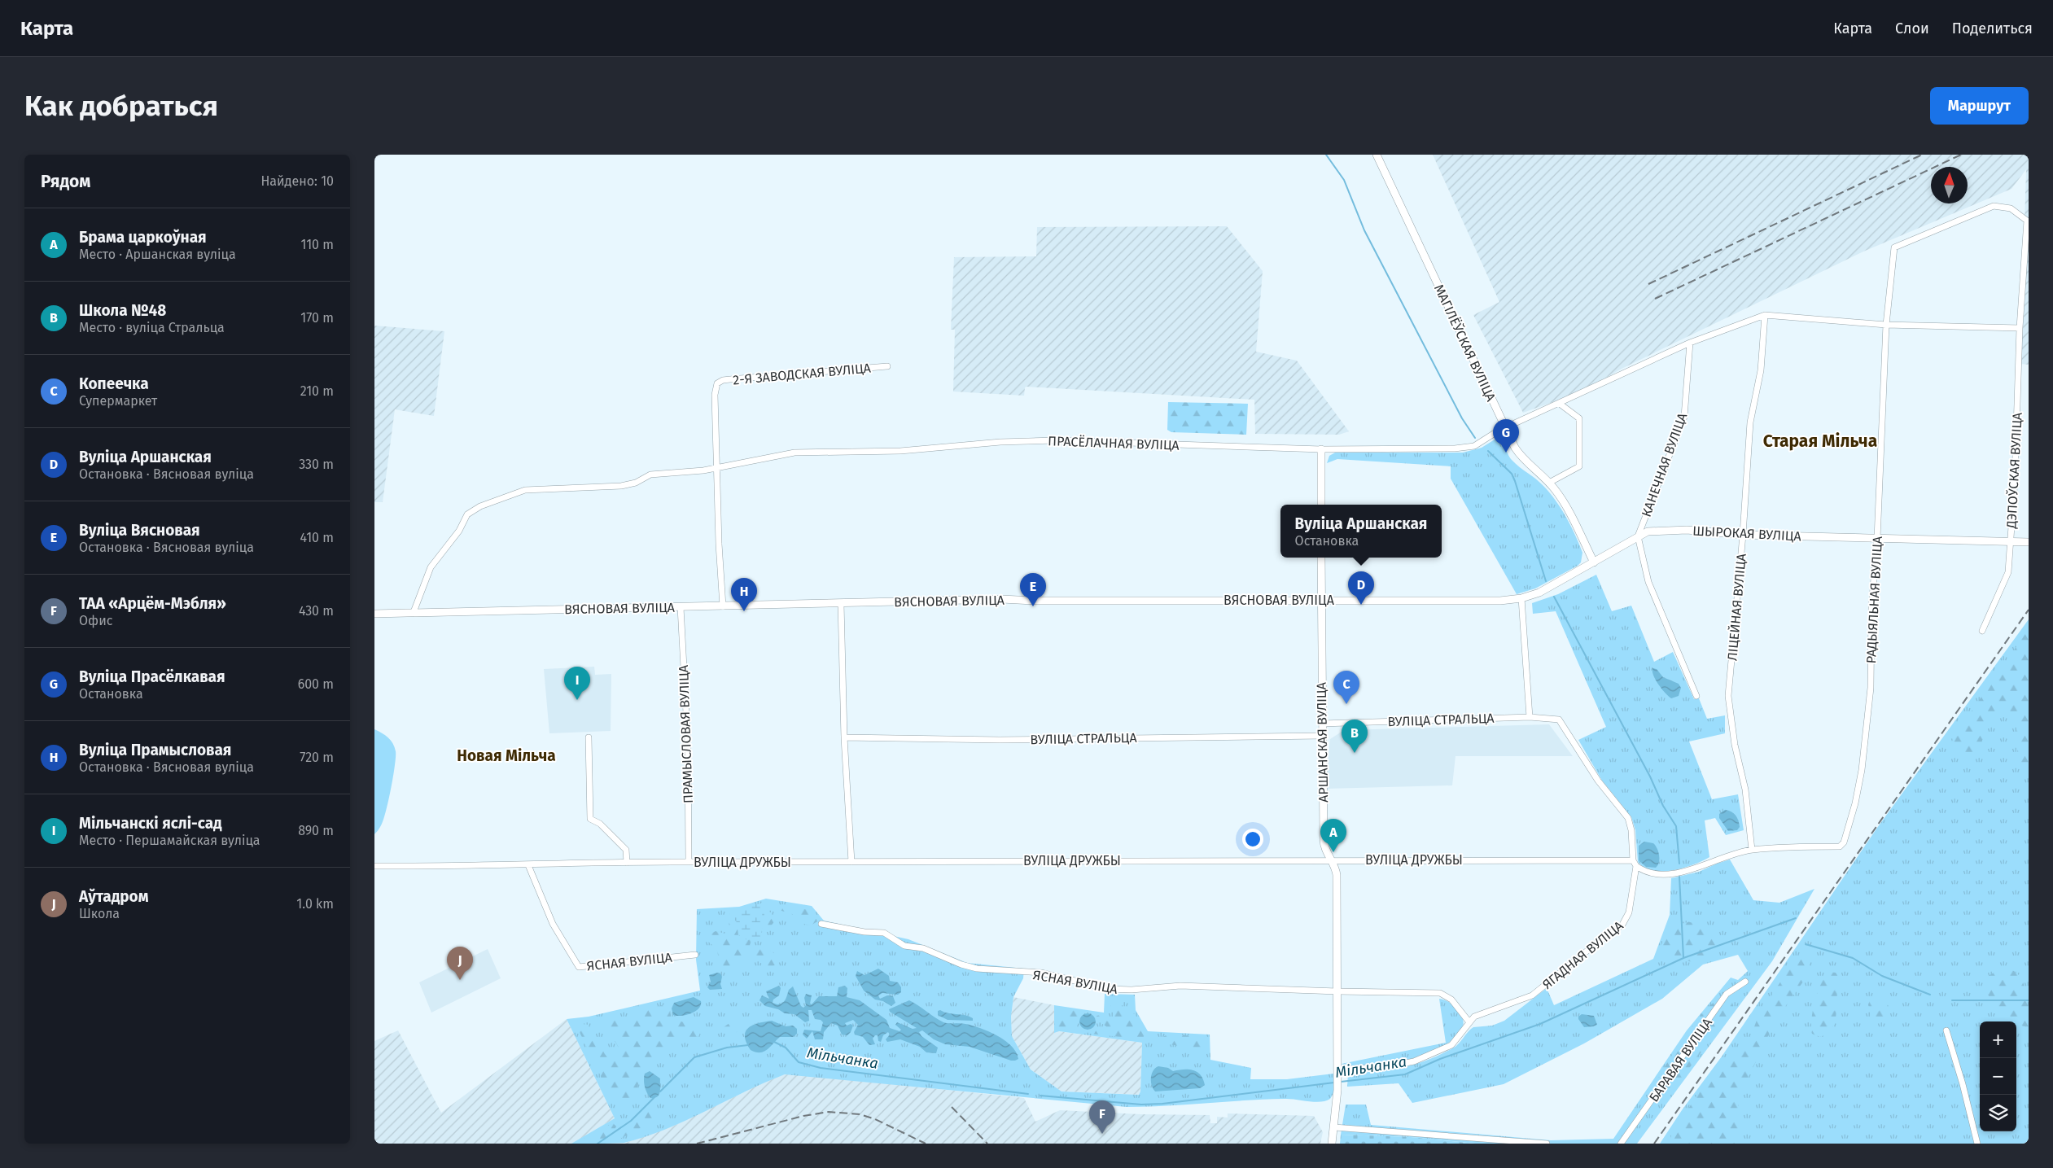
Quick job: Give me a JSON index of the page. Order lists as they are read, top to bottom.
{
  "streets": {
    "street": [
      "МАГІЛЁЎСКАЯ ВУЛІЦА",
      "2-Я ЗАВОДСКАЯ ВУЛІЦА",
      "ПРАСЁЛАЧНАЯ ВУЛІЦА",
      "КАНЕЧНАЯ ВУЛІЦА",
      "ДЭПОЎСКАЯ ВУЛІЦА",
      "ШЫРОКАЯ ВУЛІЦА",
      "ВЯСНОВАЯ ВУЛІЦА",
      "РАДЫЯЛЬНАЯ ВУЛІЦА",
      "ЛІЦЕЙНАЯ ВУЛІЦА",
      "ВУЛІЦА СТРАЛЬЦА",
      "ПРАМЫСЛОВАЯ ВУЛІЦА",
      "АРШАНСКАЯ ВУЛІЦА",
      "ВУЛІЦА ДРУЖБЫ",
      "ЯГАДНАЯ ВУЛІЦА",
      "ЯСНАЯ ВУЛІЦА",
      "БАРАВАЯ ВУЛІЦА"
    ]
  },
  "crossings": [
    ["МАГІЛЁЎСКАЯ ВУЛІЦА", "ПРАСЁЛАЧНАЯ ВУЛІЦА"],
    ["МАГІЛЁЎСКАЯ ВУЛІЦА", "ВЯСНОВАЯ ВУЛІЦА"],
    ["2-Я ЗАВОДСКАЯ ВУЛІЦА", "ПРАСЁЛАЧНАЯ ВУЛІЦА"],
    ["ПРАСЁЛАЧНАЯ ВУЛІЦА", "КАНЕЧНАЯ ВУЛІЦА"],
    ["ПРАСЁЛАЧНАЯ ВУЛІЦА", "ВЯСНОВАЯ ВУЛІЦА"],
    ["ПРАСЁЛАЧНАЯ ВУЛІЦА", "ЛІЦЕЙНАЯ ВУЛІЦА"],
    ["КАНЕЧНАЯ ВУЛІЦА", "ШЫРОКАЯ ВУЛІЦА"],
    ["КАНЕЧНАЯ ВУЛІЦА", "ВЯСНОВАЯ ВУЛІЦА"],
    ["ДЭПОЎСКАЯ ВУЛІЦА", "ШЫРОКАЯ ВУЛІЦА"],
    ["ДЭПОЎСКАЯ ВУЛІЦА", "РАДЫЯЛЬНАЯ ВУЛІЦА"],
    ["ШЫРОКАЯ ВУЛІЦА", "ВЯСНОВАЯ ВУЛІЦА"],
    ["ШЫРОКАЯ ВУЛІЦА", "РАДЫЯЛЬНАЯ ВУЛІЦА"],
    ["ШЫРОКАЯ ВУЛІЦА", "ЛІЦЕЙНАЯ ВУЛІЦА"],
    ["ВЯСНОВАЯ ВУЛІЦА", "ПРАМЫСЛОВАЯ ВУЛІЦА"],
    ["ВЯСНОВАЯ ВУЛІЦА", "АРШАНСКАЯ ВУЛІЦА"],
    ["РАДЫЯЛЬНАЯ ВУЛІЦА", "ЛІЦЕЙНАЯ ВУЛІЦА"],
    ["РАДЫЯЛЬНАЯ ВУЛІЦА", "ВУЛІЦА ДРУЖБЫ"],
    ["РАДЫЯЛЬНАЯ ВУЛІЦА", "ЯГАДНАЯ ВУЛІЦА"],
    ["ВУЛІЦА СТРАЛЬЦА", "АРШАНСКАЯ ВУЛІЦА"],
    ["ВУЛІЦА СТРАЛЬЦА", "ЯГАДНАЯ ВУЛІЦА"],
    ["ПРАМЫСЛОВАЯ ВУЛІЦА", "ВУЛІЦА ДРУЖБЫ"],
    ["АРШАНСКАЯ ВУЛІЦА", "ВУЛІЦА ДРУЖБЫ"],
    ["АРШАНСКАЯ ВУЛІЦА", "ЯГАДНАЯ ВУЛІЦА"],
    ["АРШАНСКАЯ ВУЛІЦА", "ЯСНАЯ ВУЛІЦА"],
    ["ВУЛІЦА ДРУЖБЫ", "ЯГАДНАЯ ВУЛІЦА"],
    ["ВУЛІЦА ДРУЖБЫ", "ЯСНАЯ ВУЛІЦА"],
    ["ЯГАДНАЯ ВУЛІЦА", "ЯСНАЯ ВУЛІЦА"]
  ],
  "districts": ["Старая Мільча", "Новая Мільча"],
  "water": ["Мільчанка"],
  "north": "top",
  "page": {
    "header": "Карта",
    "nav": ["Карта", "Слои", "Поделиться"],
    "buttons": "Маршрут",
    "title": "Как добраться",
    "heading": ["Рядом", "Найдено: 10"],
    "list": [
      {
        "mark": "A",
        "name": "Брама царкоўная",
        "note": "Место · Аршанская вуліца",
        "value": "110 m"
      },
      {
        "mark": "B",
        "name": "Школа №48",
        "note": "Место · вуліца Стральца",
        "value": "170 m"
      },
      {
        "mark": "C",
        "name": "Копеечка",
        "note": "Супермаркет",
        "value": "210 m"
      },
      {
        "mark": "D",
        "name": "Вуліца Аршанская",
        "note": "Остановка · Вясновая вуліца",
        "value": "330 m"
      },
      {
        "mark": "E",
        "name": "Вуліца Вясновая",
        "note": "Остановка · Вясновая вуліца",
        "value": "410 m"
      },
      {
        "mark": "F",
        "name": "ТАА «Арцём-Мэбля»",
        "note": "Офис",
        "value": "430 m"
      },
      {
        "mark": "G",
        "name": "Вуліца Прасёлкавая",
        "note": "Остановка",
        "value": "600 m"
      },
      {
        "mark": "H",
        "name": "Вуліца Прамысловая",
        "note": "Остановка · Вясновая вуліца",
        "value": "720 m"
      },
      {
        "mark": "I",
        "name": "Мільчанскі яслі-сад",
        "note": "Место · Першамайская вуліца",
        "value": "890 m"
      },
      {
        "mark": "J",
        "name": "Аўтадром",
        "note": "Школа",
        "value": "1.0 km"
      }
    ],
    "pins": [
      "G",
      "D",
      "E",
      "H",
      "I",
      "C",
      "B",
      "A",
      "J",
      "F"
    ],
    "popup": ["Вуліца Аршанская", "Остановка"],
    "map_buttons": ["+", "−"]
  }
}
